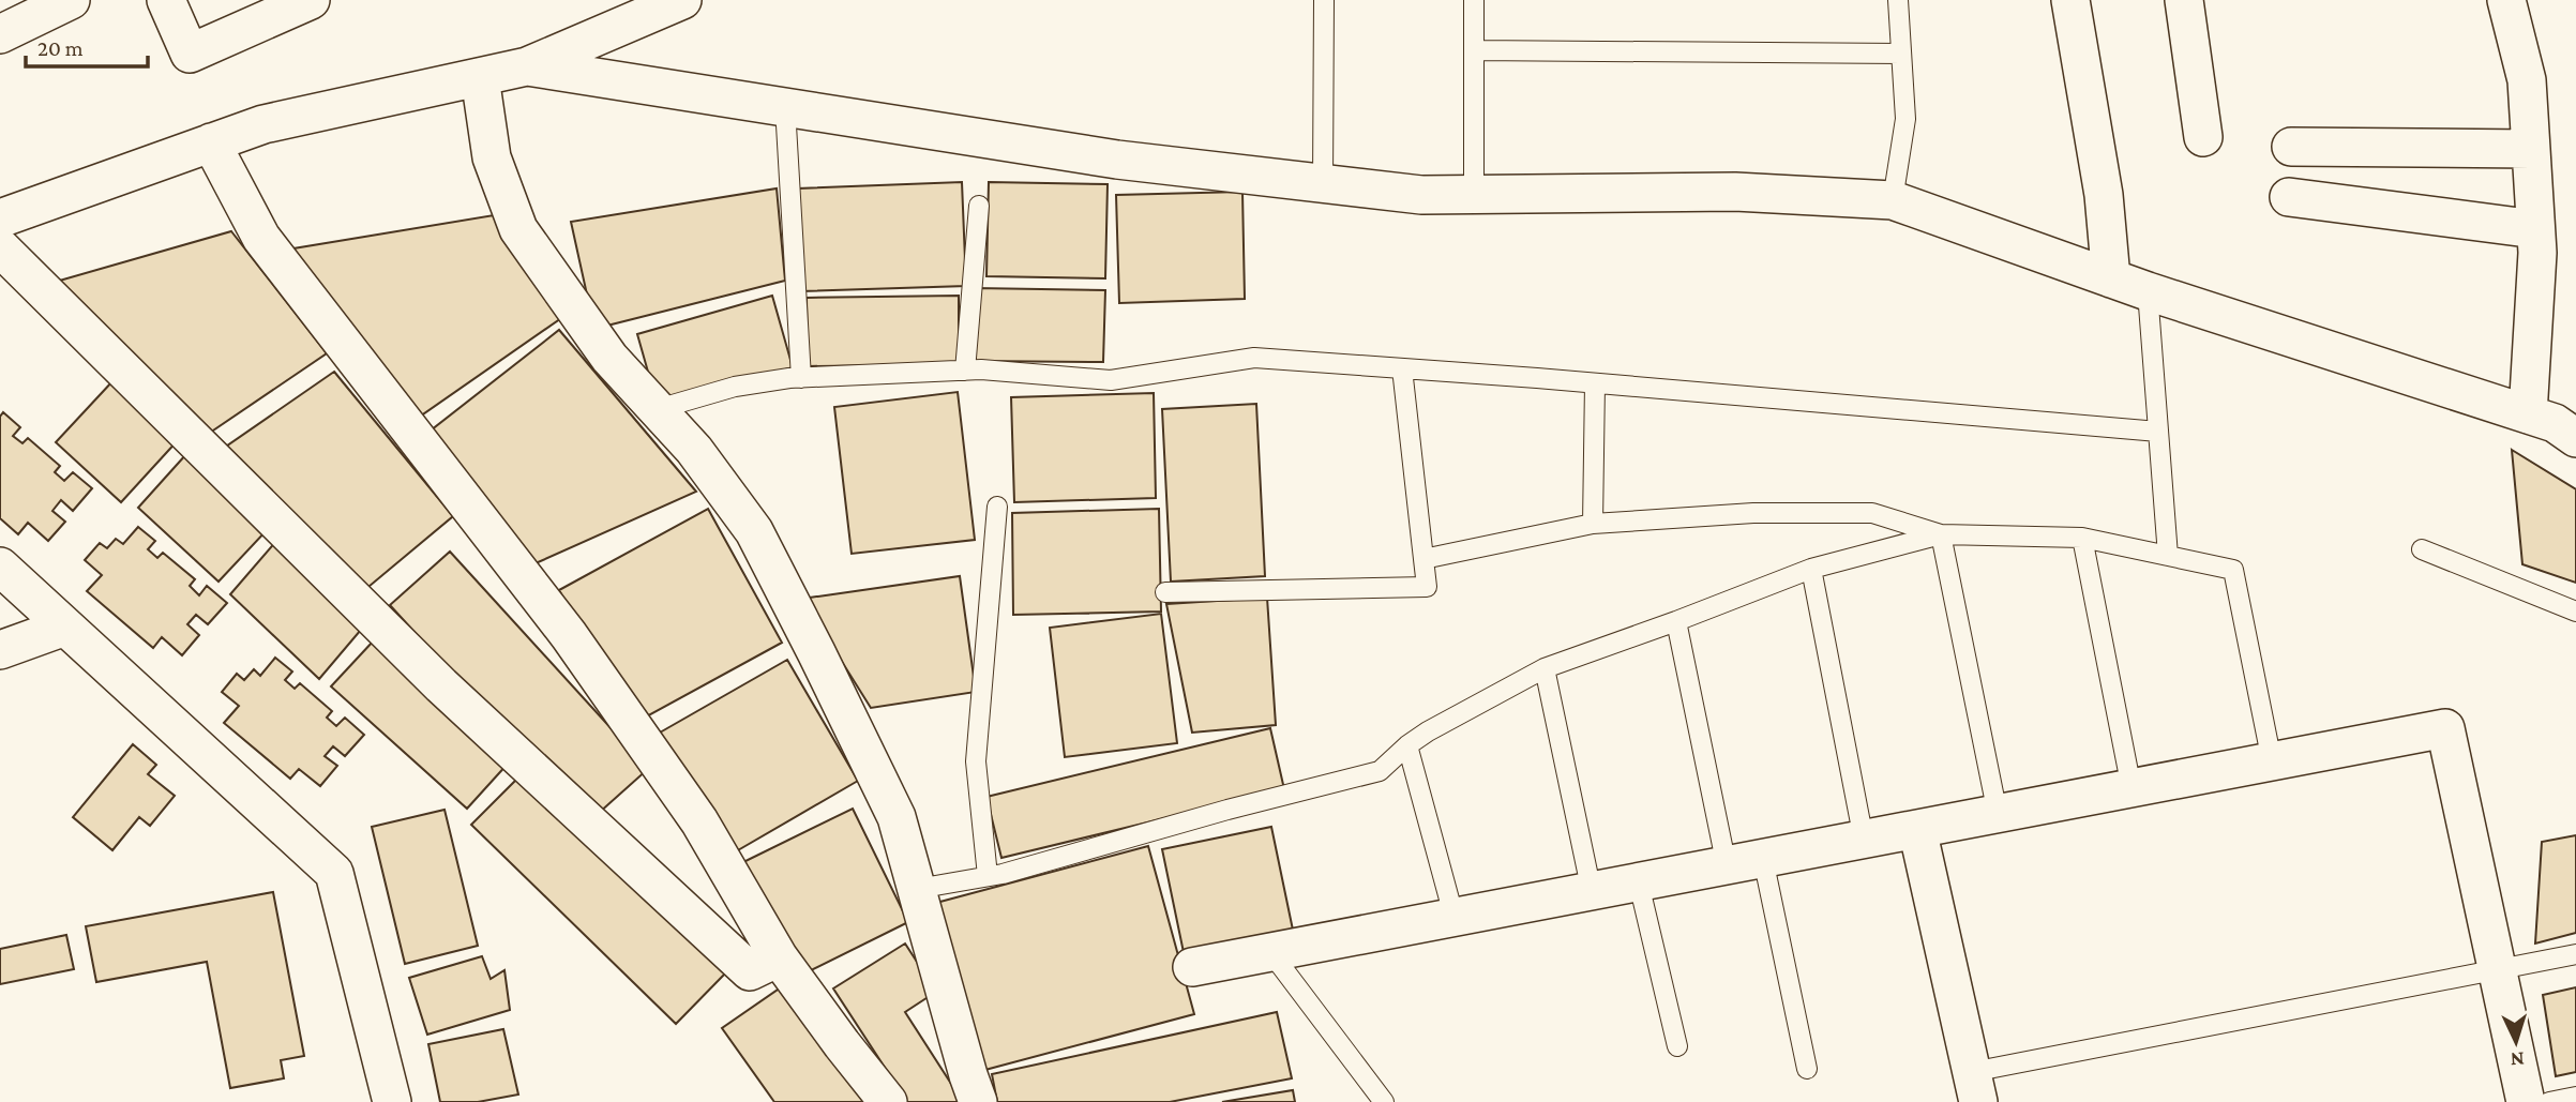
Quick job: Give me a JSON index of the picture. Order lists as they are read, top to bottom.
{
  "scale_bar": "20 m",
  "north": "bottom"
}
